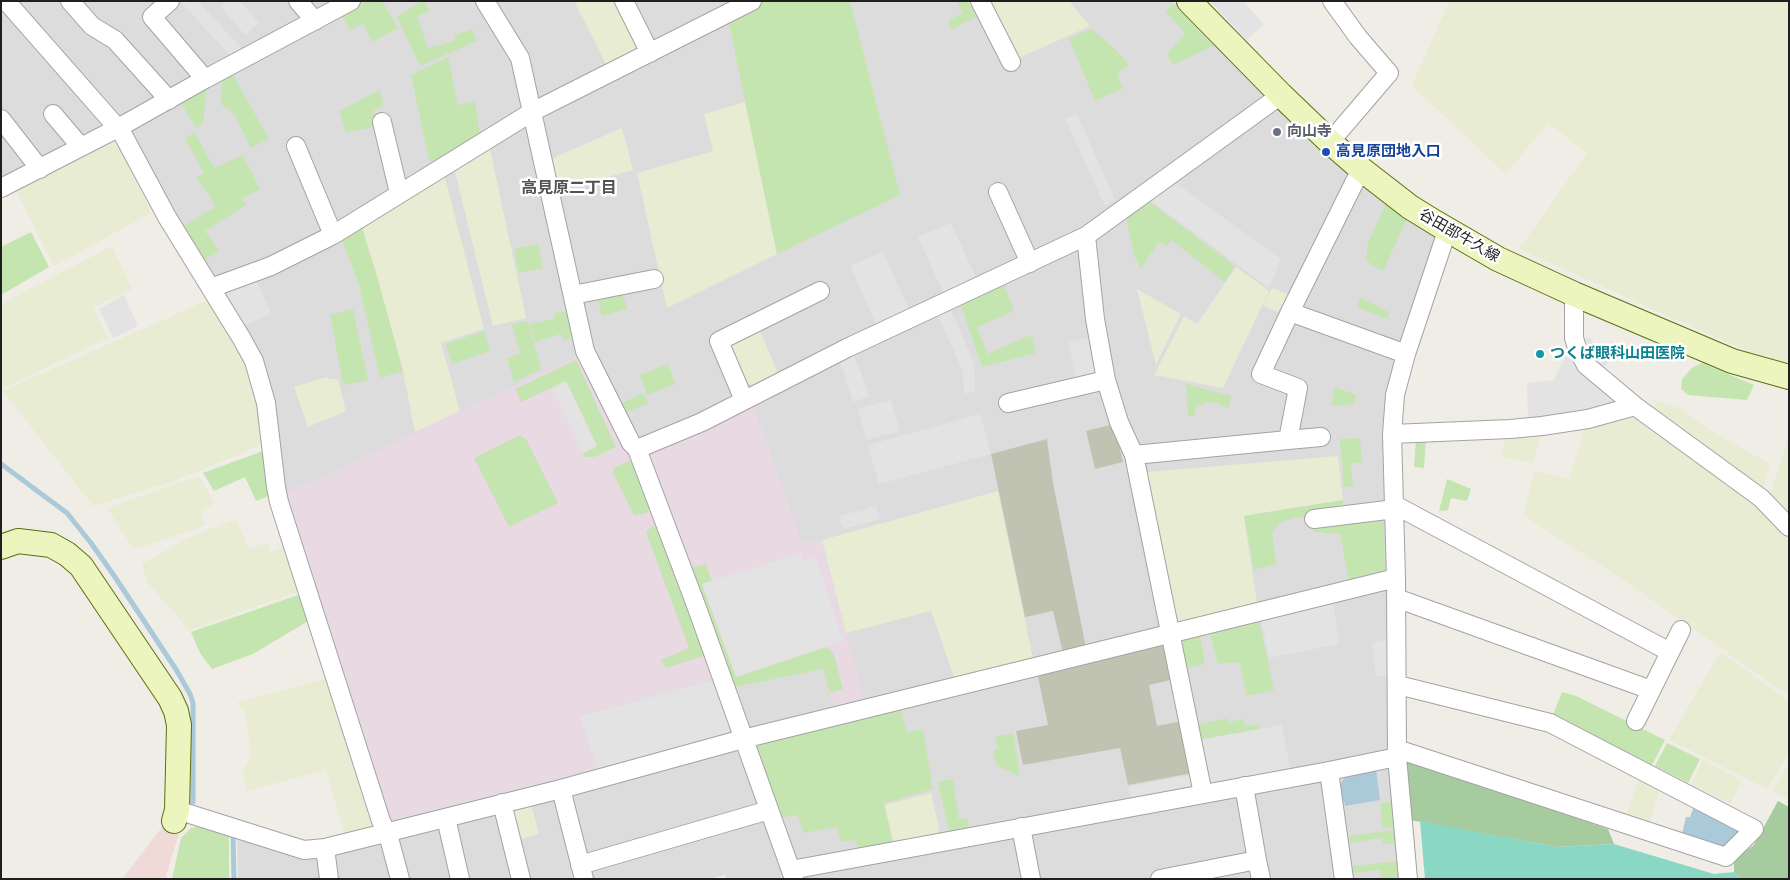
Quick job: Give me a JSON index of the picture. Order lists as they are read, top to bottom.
{
  "streets": {
    "main road": ["谷田部牛久線"]
  },
  "districts": ["高見原二丁目"],
  "places": ["向山寺", "高見原団地入口", "つくば眼科山田医院"]
}
